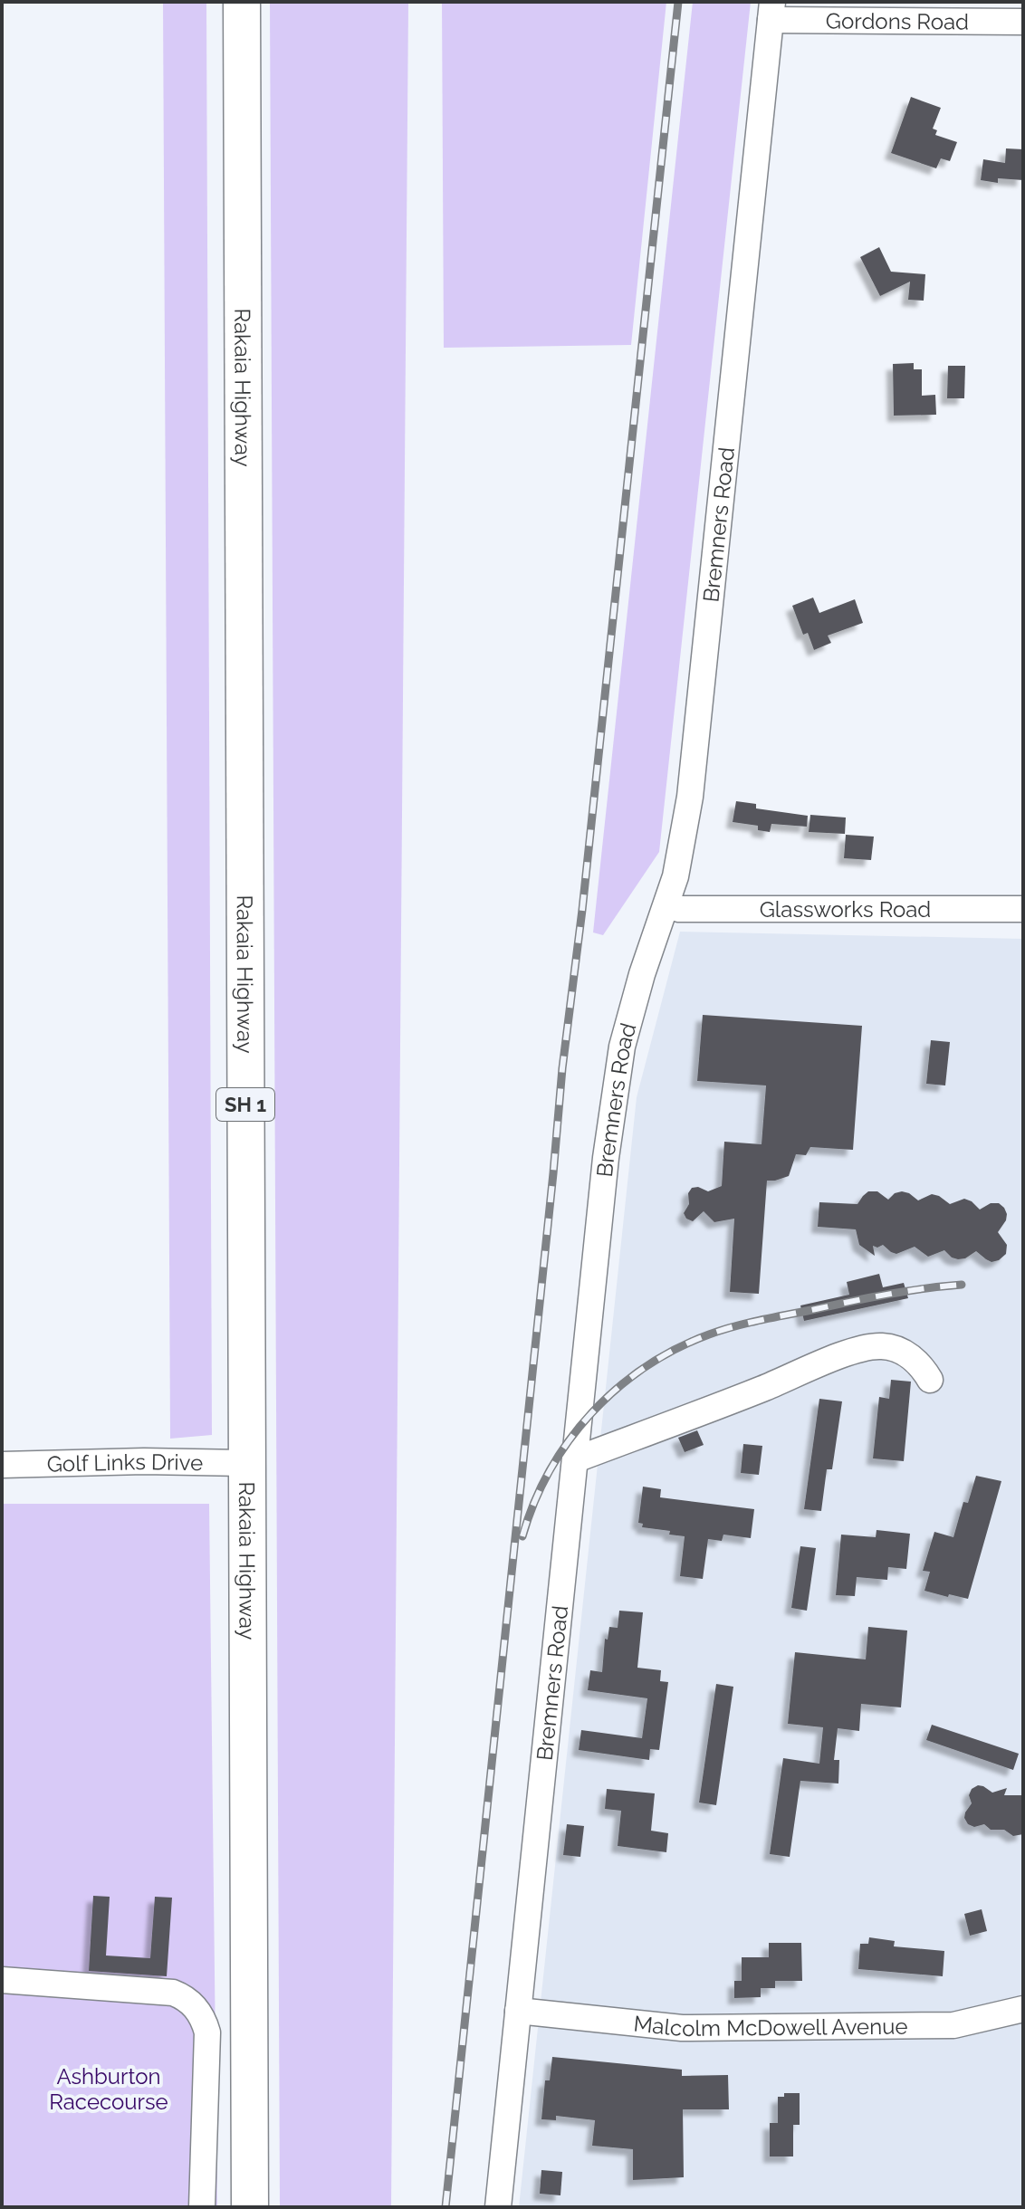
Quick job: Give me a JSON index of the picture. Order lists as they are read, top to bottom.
{
  "streets": {
    "highway": ["Rakaia Highway", "SH 1"],
    "street": [
      "Gordons Road",
      "Bremners Road",
      "Glassworks Road",
      "Golf Links Drive",
      "Malcolm McDowell Avenue"
    ]
  },
  "crossings": [
    ["Gordons Road", "Bremners Road"],
    ["Rakaia Highway", "Golf Links Drive"],
    ["Bremners Road", "Glassworks Road"],
    ["Bremners Road", "Malcolm McDowell Avenue"]
  ],
  "parks": ["Ashburton Racecourse"]
}
